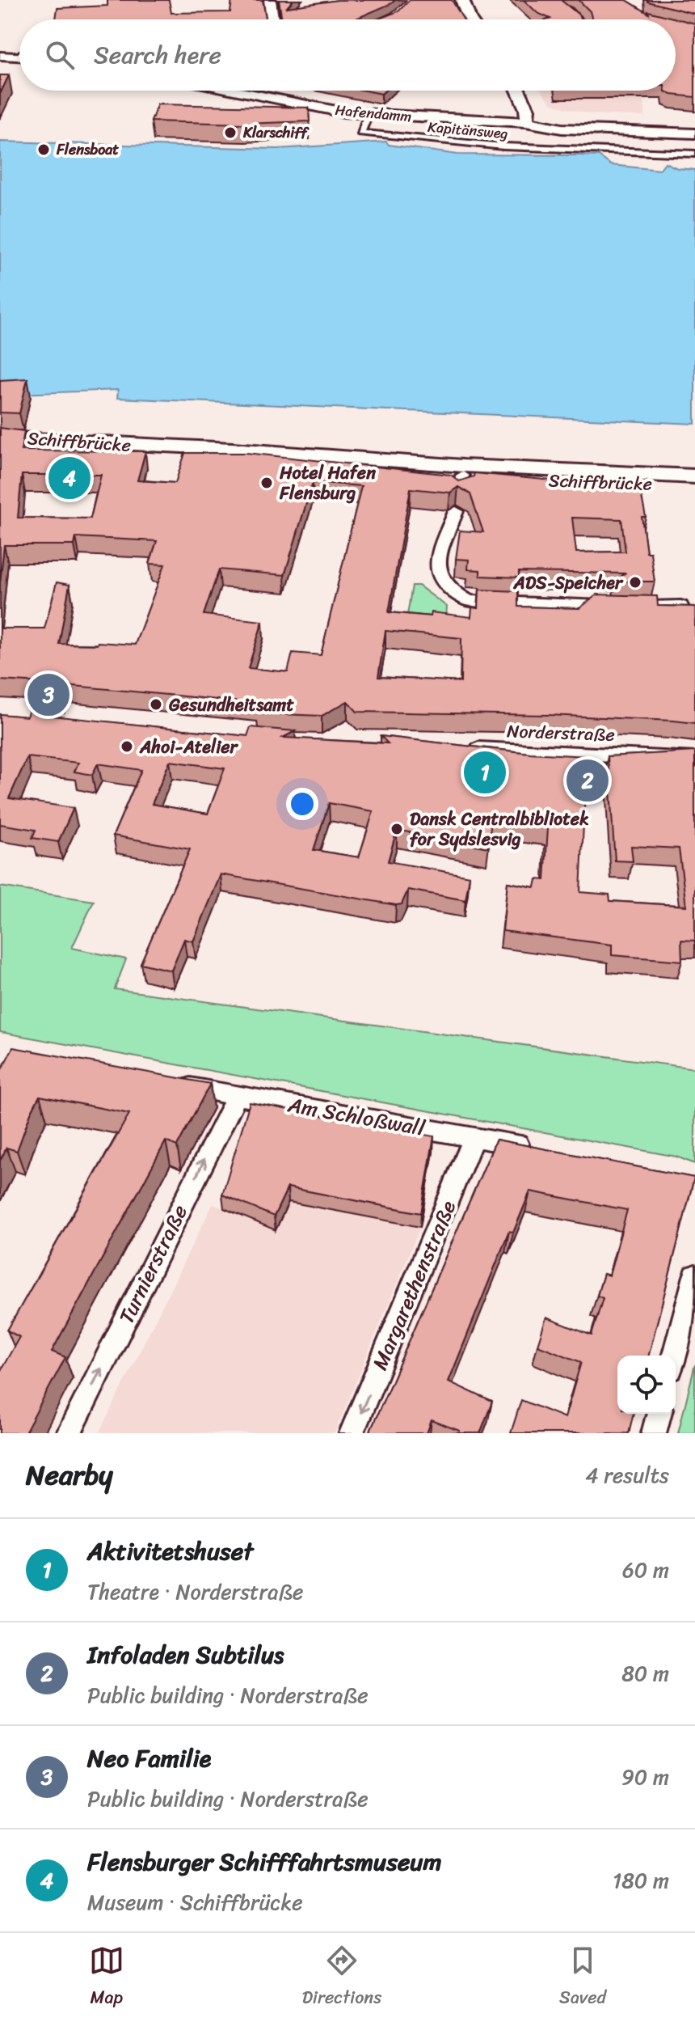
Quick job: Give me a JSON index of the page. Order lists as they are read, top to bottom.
{
  "streets": {
    "main road": ["Hafendamm", "Schiffbrücke"],
    "street": [
      "Kapitänsweg",
      "Norderstraße",
      "Am Schloßwall",
      "Turnierstraße",
      "Margarethenstraße"
    ]
  },
  "crossings": [
    ["Hafendamm", "Kapitänsweg"],
    ["Am Schloßwall", "Turnierstraße"],
    ["Am Schloßwall", "Margarethenstraße"]
  ],
  "one_way": ["Turnierstraße", "Margarethenstraße"],
  "places": [
    "Klarschiff",
    "Flensboat",
    "Hotel Hafen Flensburg",
    "ADS-Speicher",
    "Gesundheitsamt",
    "Ahoi-Atelier",
    "Dansk Centralbibliotek for Sydslesvig"
  ],
  "page": {
    "search": "Search here",
    "pins": [
      "4",
      "3",
      "1",
      "2"
    ],
    "heading": ["Nearby", "4 results"],
    "list": [
      {
        "mark": "1",
        "name": "Aktivitetshuset",
        "note": "Theatre · Norderstraße",
        "value": "60 m"
      },
      {
        "mark": "2",
        "name": "Infoladen Subtilus",
        "note": "Public building · Norderstraße",
        "value": "80 m"
      },
      {
        "mark": "3",
        "name": "Neo Familie",
        "note": "Public building · Norderstraße",
        "value": "90 m"
      },
      {
        "mark": "4",
        "name": "Flensburger Schifffahrtsmuseum",
        "note": "Museum · Schiffbrücke",
        "value": "180 m"
      }
    ],
    "nav": ["Map", "Directions", "Saved"]
  }
}
